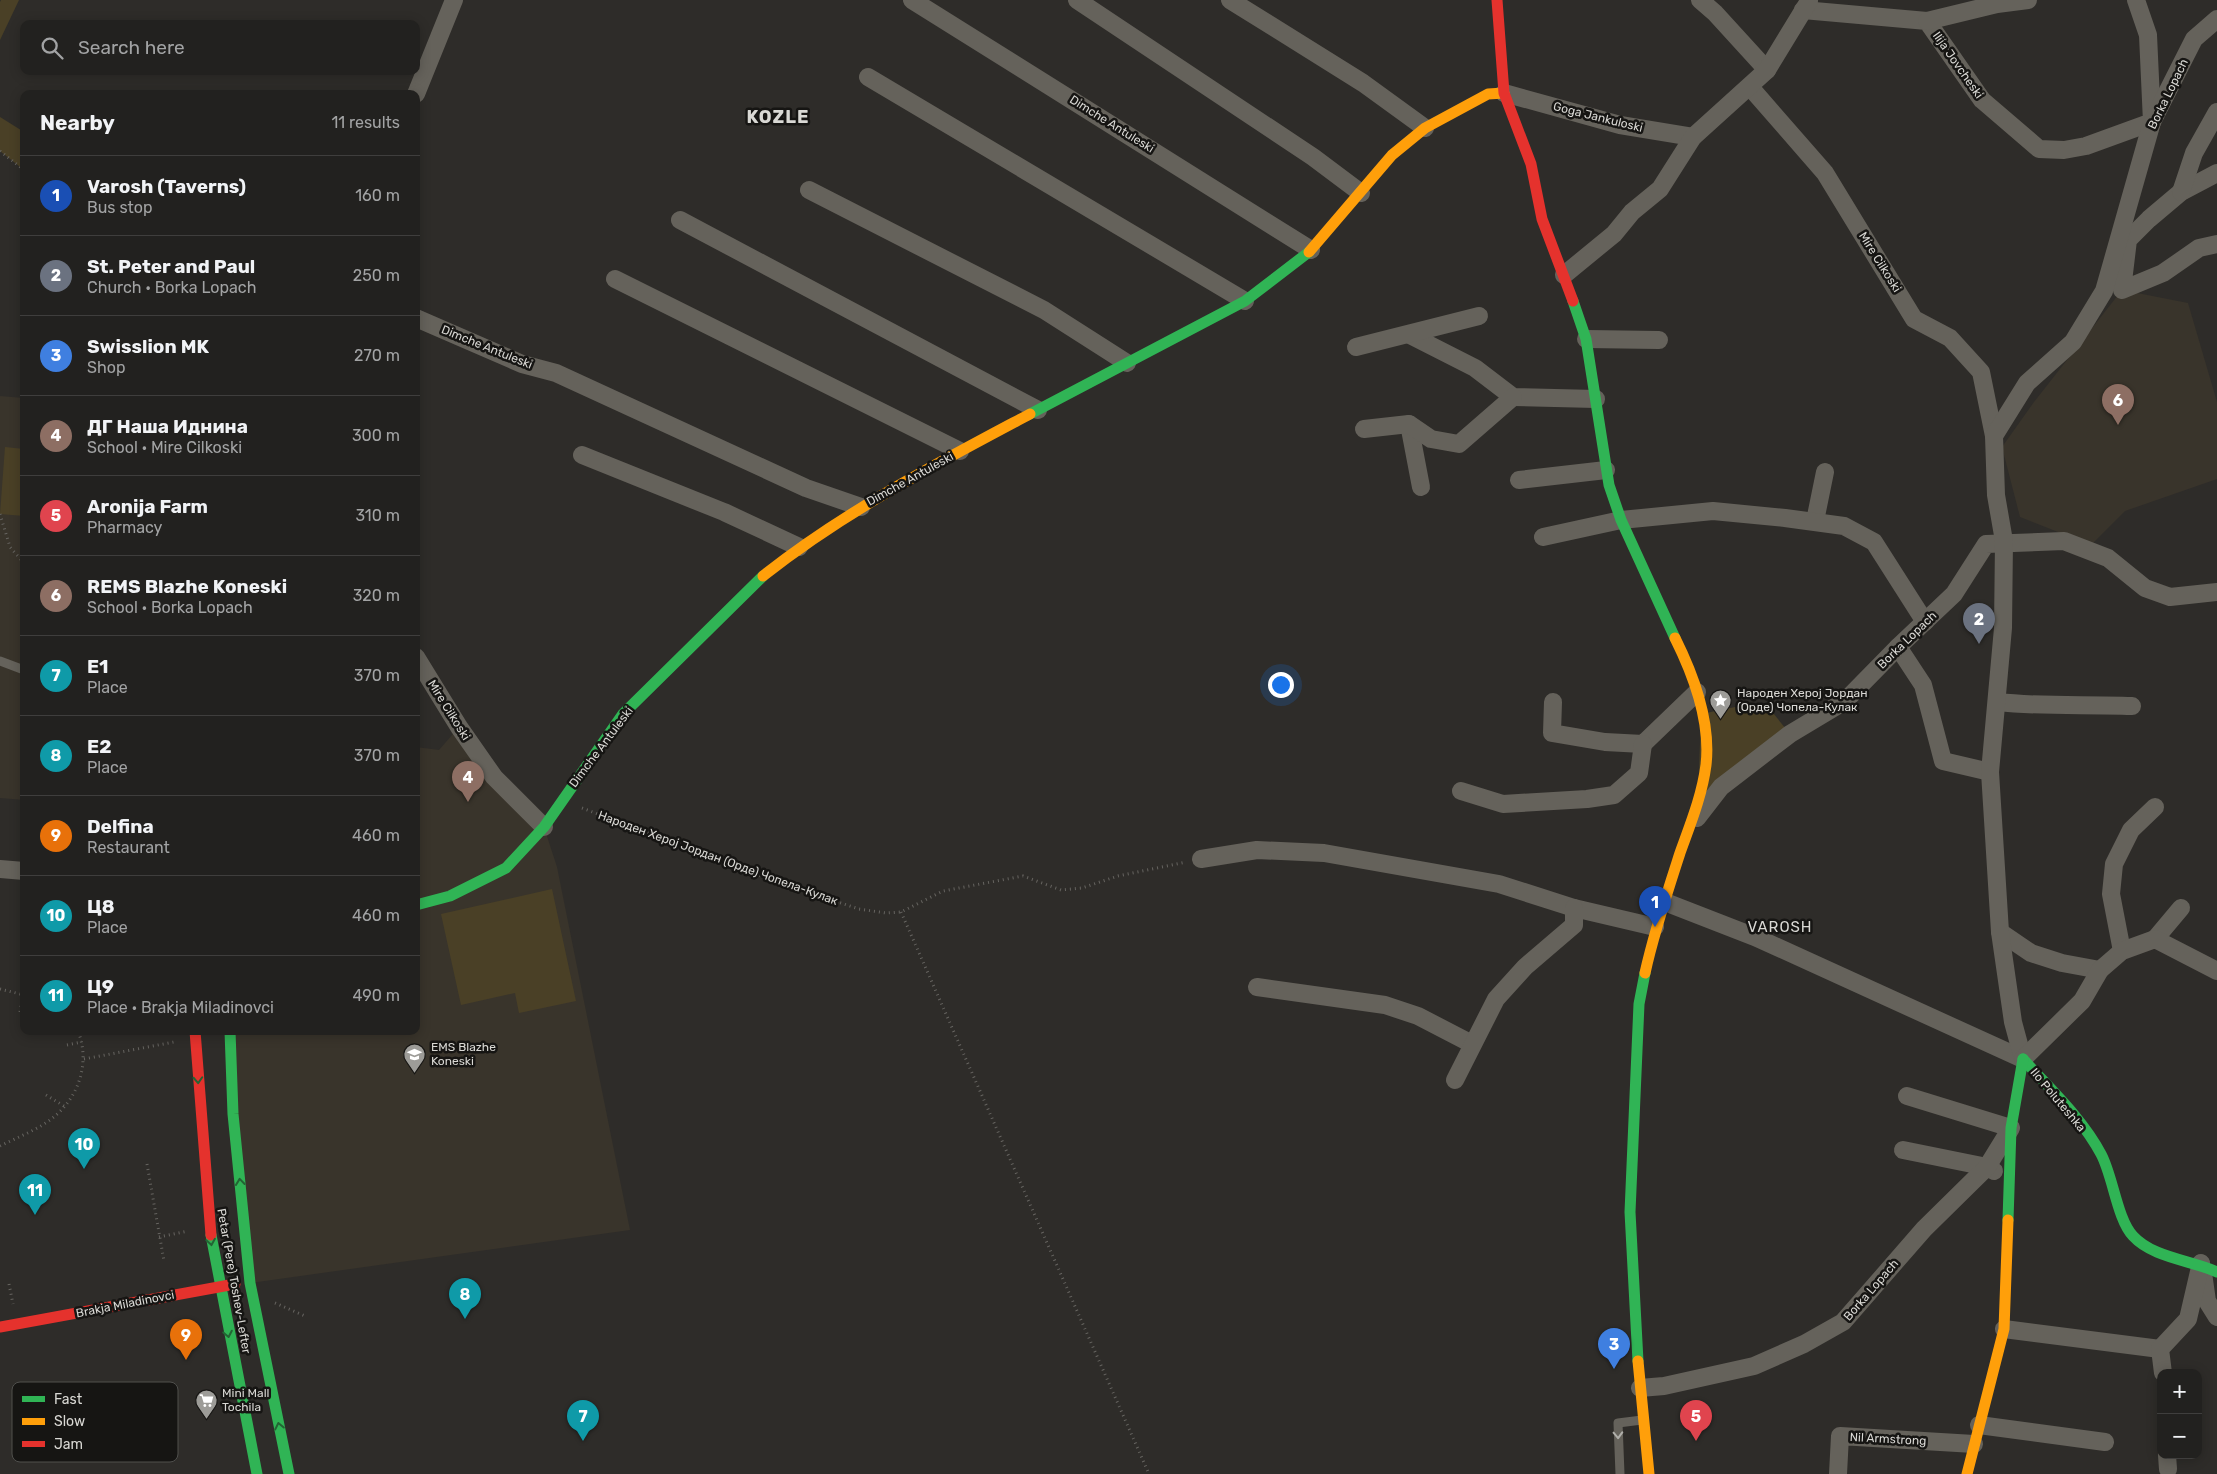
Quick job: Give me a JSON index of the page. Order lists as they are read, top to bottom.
{
  "streets": {
    "street": [
      "Ilija Jovcheski",
      "Borka Lopach",
      "Goga Jankuloski",
      "Dimche Antuleski",
      "Mire Cilkoski",
      "Ilo Poluteshka",
      "Petar (Pere) Toshev-Lefter",
      "Brakja Miladinovci",
      "Nil Armstrong"
    ],
    "path": ["Народен Херој Јордан (Орде) Чопела-Кулак"]
  },
  "crossings": [
    ["Ilija Jovcheski", "Borka Lopach"],
    ["Borka Lopach", "Mire Cilkoski"],
    ["Borka Lopach", "Ilo Poluteshka"],
    ["Borka Lopach", "Nil Armstrong"],
    ["Goga Jankuloski", "Dimche Antuleski"],
    ["Dimche Antuleski", "Mire Cilkoski"],
    ["Dimche Antuleski", "Народен Херој Јордан (Орде) Чопела-Кулак"],
    ["Petar (Pere) Toshev-Lefter", "Brakja Miladinovci"]
  ],
  "districts": ["KOZLE", "VAROSH"],
  "places": {
    "place": ["Народен Херој Јордан (Орде) Чопела-Кулак"],
    "school or university": ["EMS Blazhe Koneski"],
    "supermarket": ["Mini Mall Tochila"]
  },
  "legend": ["Fast", "Slow", "Jam"],
  "page": {
    "search": "Search here",
    "heading": ["Nearby", "11 results"],
    "list": [
      {
        "mark": "1",
        "name": "Varosh (Taverns)",
        "note": "Bus stop",
        "value": "160 m"
      },
      {
        "mark": "2",
        "name": "St. Peter and Paul",
        "note": "Church · Borka Lopach",
        "value": "250 m"
      },
      {
        "mark": "3",
        "name": "Swisslion MK",
        "note": "Shop",
        "value": "270 m"
      },
      {
        "mark": "4",
        "name": "ДГ Наша Иднина",
        "note": "School · Mire Cilkoski",
        "value": "300 m"
      },
      {
        "mark": "5",
        "name": "Aronija Farm",
        "note": "Pharmacy",
        "value": "310 m"
      },
      {
        "mark": "6",
        "name": "REMS Blazhe Koneski",
        "note": "School · Borka Lopach",
        "value": "320 m"
      },
      {
        "mark": "7",
        "name": "E1",
        "note": "Place",
        "value": "370 m"
      },
      {
        "mark": "8",
        "name": "E2",
        "note": "Place",
        "value": "370 m"
      },
      {
        "mark": "9",
        "name": "Delfina",
        "note": "Restaurant",
        "value": "460 m"
      },
      {
        "mark": "10",
        "name": "Ц8",
        "note": "Place",
        "value": "460 m"
      },
      {
        "mark": "11",
        "name": "Ц9",
        "note": "Place · Brakja Miladinovci",
        "value": "490 m"
      }
    ],
    "pins": [
      "6",
      "2",
      "4",
      "1",
      "10",
      "11",
      "8",
      "9",
      "3",
      "5",
      "7"
    ],
    "map_buttons": ["+", "−"]
  }
}
